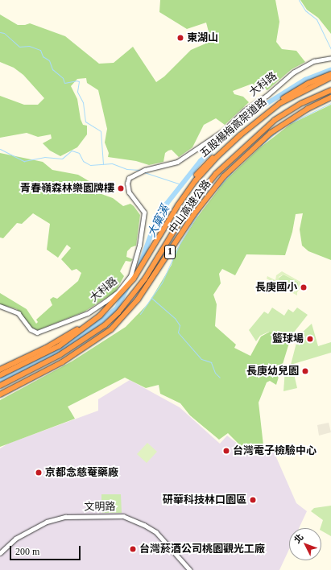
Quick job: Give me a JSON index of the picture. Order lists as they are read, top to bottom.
{
  "streets": {
    "highway": ["五股楊梅高架道路", "中山高速公路", "1"],
    "street": ["大科路", "文明路"]
  },
  "water": ["大窠溪"],
  "places": [
    "東湖山",
    "青春嶺森林樂園牌樓",
    "長庚國小",
    "籃球場",
    "長庚幼兒園",
    "台灣電子檢驗中心",
    "京都念慈菴藥廠",
    "研華科技林口園區",
    "台灣菸酒公司桃園觀光工廠"
  ],
  "scale_bar": "200 m",
  "north": "top left"
}
